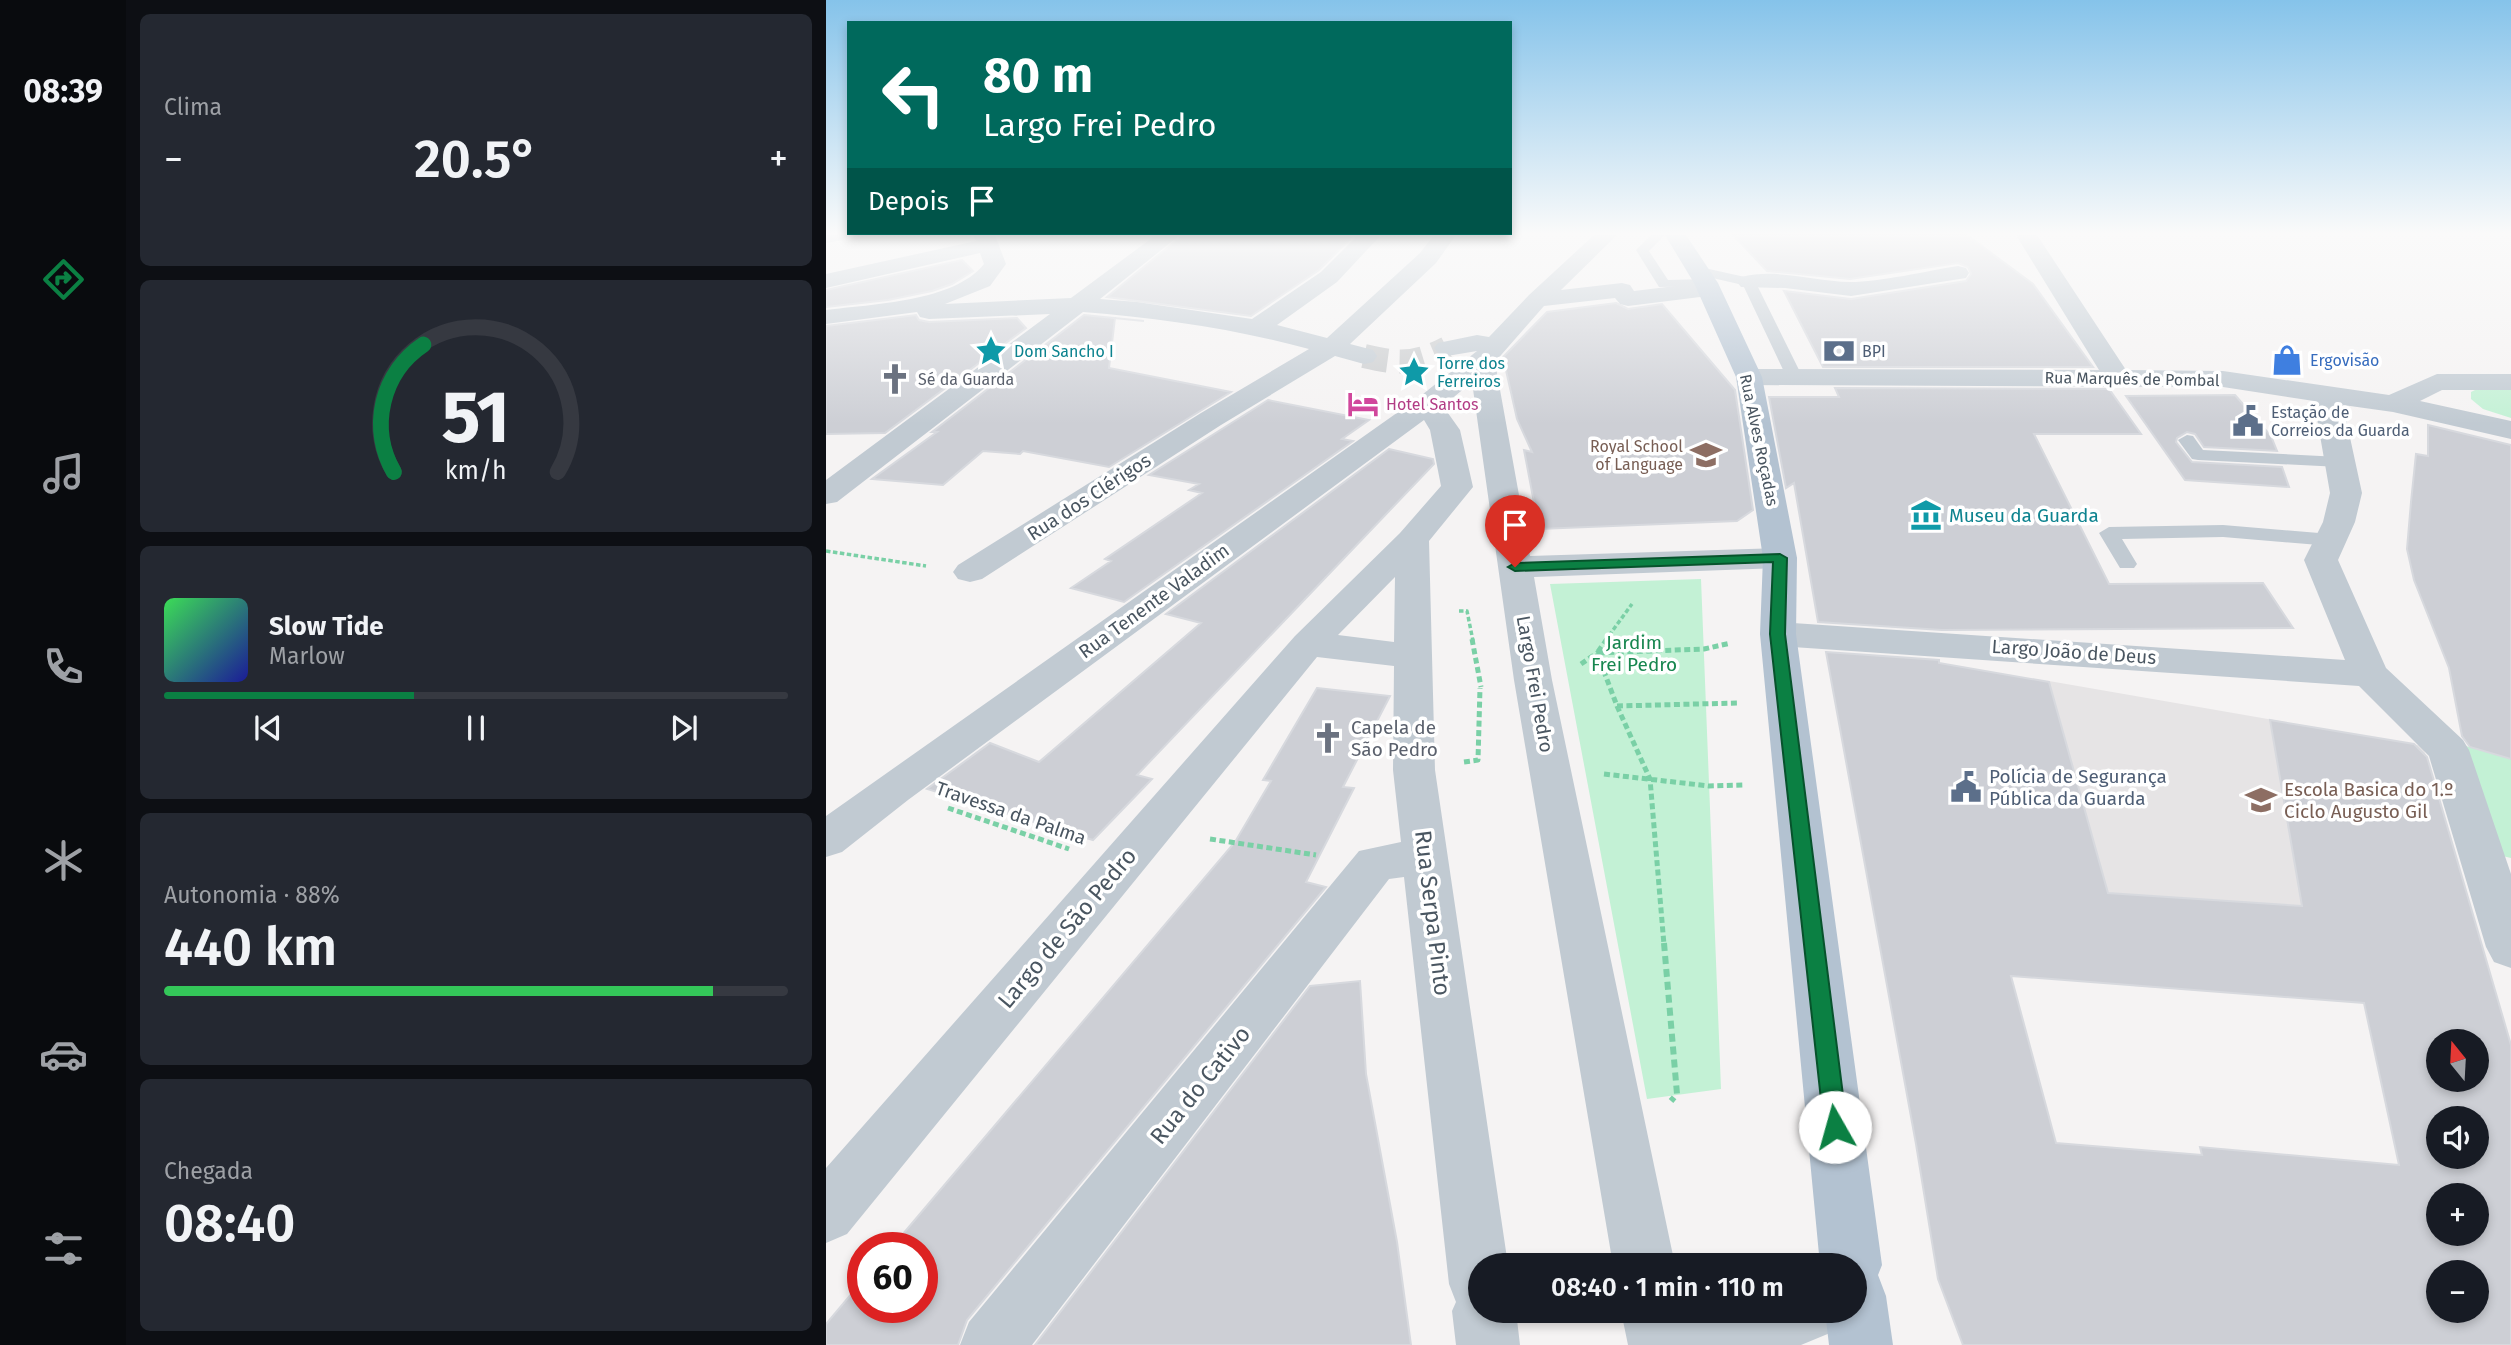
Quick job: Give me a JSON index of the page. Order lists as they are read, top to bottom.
{
  "streets": {
    "main road": ["Rua Alves Roçadas"],
    "street": [
      "Rua Marquês de Pombal",
      "Rua dos Clérigos",
      "Rua Tenente Valadim",
      "Largo João de Deus",
      "Largo Frei Pedro",
      "Rua Serpa Pinto",
      "Largo de São Pedro",
      "Rua do Cativo"
    ],
    "path": ["Travessa da Palma"]
  },
  "crossings": [
    ["Rua Marquês de Pombal", "Rua Alves Roçadas"],
    ["Rua Tenente Valadim", "Largo Frei Pedro"],
    ["Rua Tenente Valadim", "Travessa da Palma"],
    ["Rua Tenente Valadim", "Largo de São Pedro"],
    ["Travessa da Palma", "Largo de São Pedro"],
    ["Rua Serpa Pinto", "Largo de São Pedro"],
    ["Rua Serpa Pinto", "Rua do Cativo"]
  ],
  "parks": ["Jardim Frei Pedro"],
  "places": {
    "place": ["Dom Sancho I", "Torre dos Ferreiros"],
    "bank": ["BPI"],
    "shop": ["Ergovisão"],
    "church": ["Sé da Guarda", "Capela de São Pedro"],
    "hotel": ["Hotel Santos"],
    "public building": ["Estação de Correios da Guarda", "Polícia de Segurança Pública da Guarda"],
    "school or university": ["Royal School of Language", "Escola Basica do 1.º Ciclo Augusto Gil"],
    "museum": ["Museu da Guarda"]
  },
  "north": "top",
  "page": {
    "tabs": "08:39",
    "tile": [
      "Clima",
      ["Autonomia · 88%", "440 km"],
      ["Chegada", "08:40"]
    ],
    "turn": ["80 m", "Largo Frei Pedro"],
    "heat": ["−", "20.5°", "+"],
    "then": "Depois",
    "song": ["Slow Tide", "Marlow"],
    "map_buttons": ["+", "−"],
    "limit": "60",
    "trip": "08:40 · 1 min · 110 m",
    "gauge": ["51", "km/h"]
  }
}
